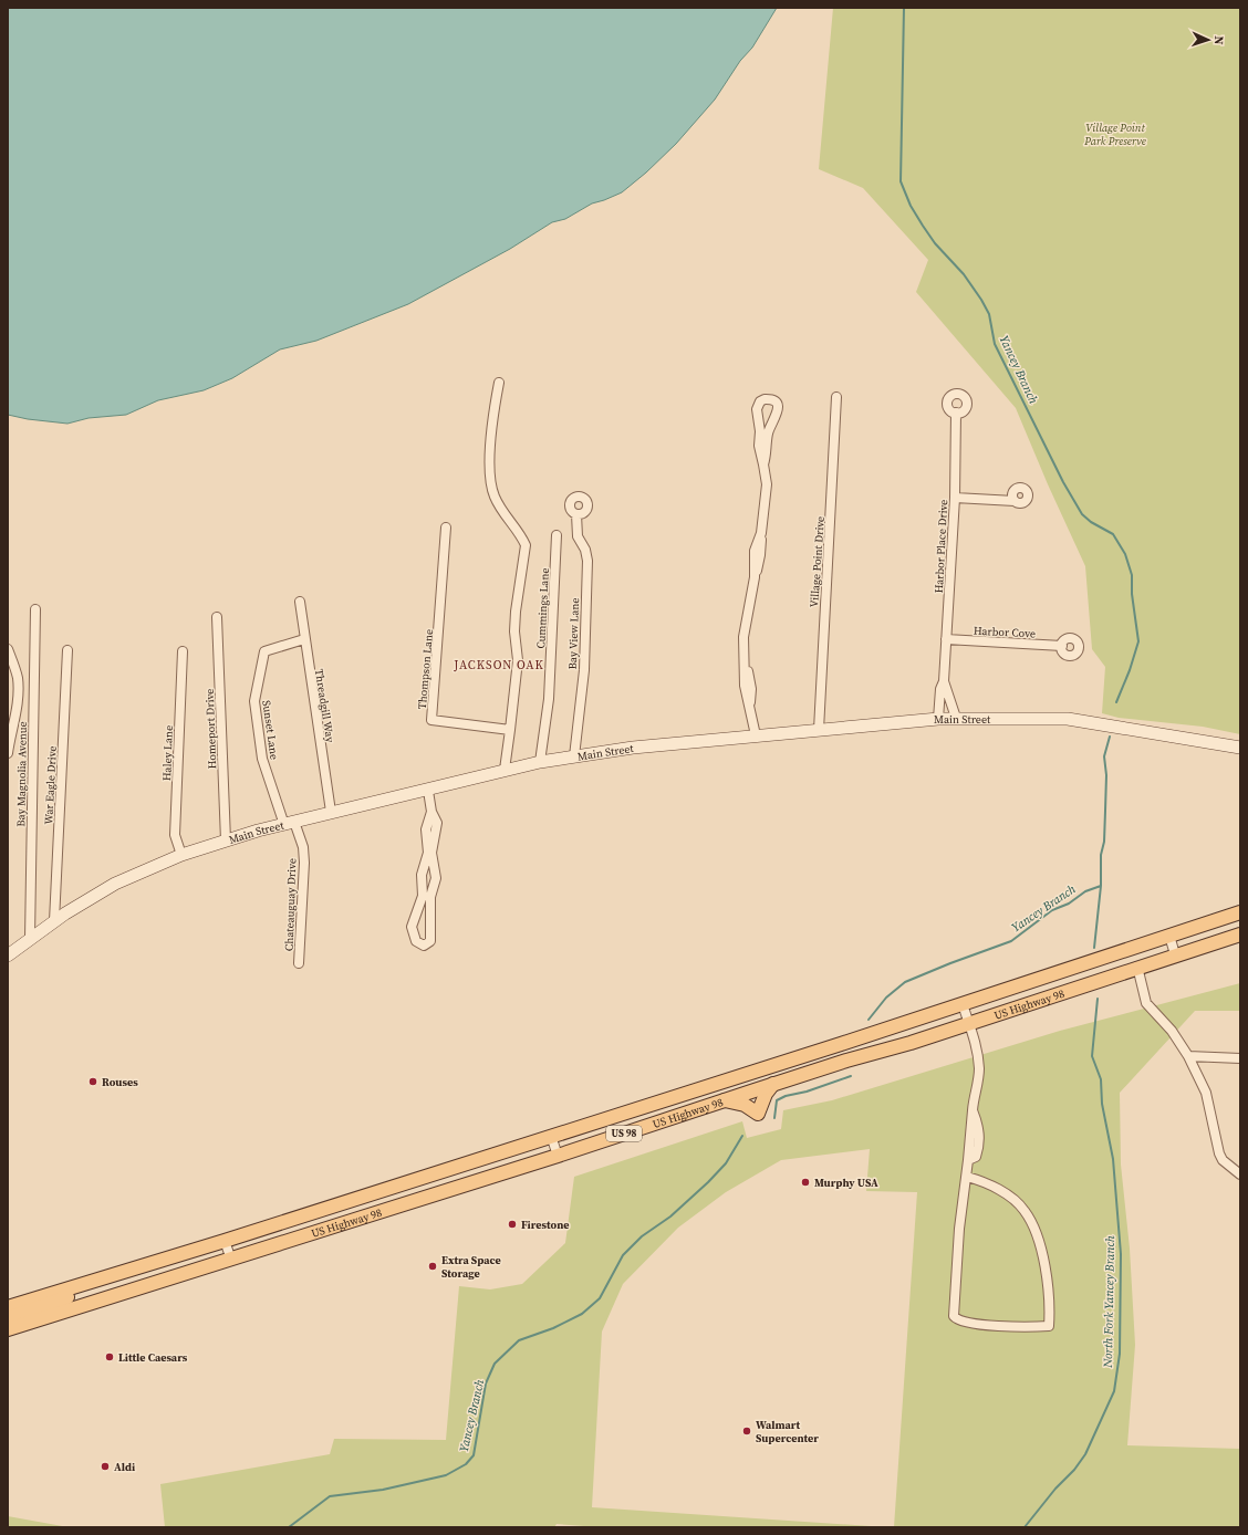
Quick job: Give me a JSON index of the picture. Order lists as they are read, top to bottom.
{
  "streets": {
    "main road": ["Main Street", "US Highway 98", "US 98"],
    "street": [
      "Harbor Place Drive",
      "Village Point Drive",
      "Cummings Lane",
      "Harbor Cove",
      "Bay View Lane",
      "Thompson Lane",
      "Threadgill Way",
      "Homeport Drive",
      "Sunset Lane",
      "Haley Lane",
      "Bay Magnolia Avenue",
      "War Eagle Drive",
      "Chateauguay Drive"
    ]
  },
  "crossings": [
    ["Harbor Place Drive", "Harbor Cove"],
    ["Harbor Place Drive", "Main Street"],
    ["Village Point Drive", "Main Street"],
    ["Cummings Lane", "Main Street"],
    ["Bay View Lane", "Main Street"],
    ["Threadgill Way", "Main Street"],
    ["Threadgill Way", "Sunset Lane"],
    ["Main Street", "Homeport Drive"],
    ["Main Street", "Sunset Lane"],
    ["Main Street", "Haley Lane"],
    ["Main Street", "Bay Magnolia Avenue"],
    ["Main Street", "War Eagle Drive"],
    ["Main Street", "Chateauguay Drive"],
    ["Sunset Lane", "Chateauguay Drive"]
  ],
  "districts": ["JACKSON OAK"],
  "water": ["Yancey Branch", "North Fork Yancey Branch"],
  "parks": ["Village Point Park Preserve"],
  "places": [
    "Rouses",
    "Murphy USA",
    "Firestone",
    "Extra Space Storage",
    "Little Caesars",
    "Walmart Supercenter",
    "Aldi"
  ],
  "north": "right"
}
